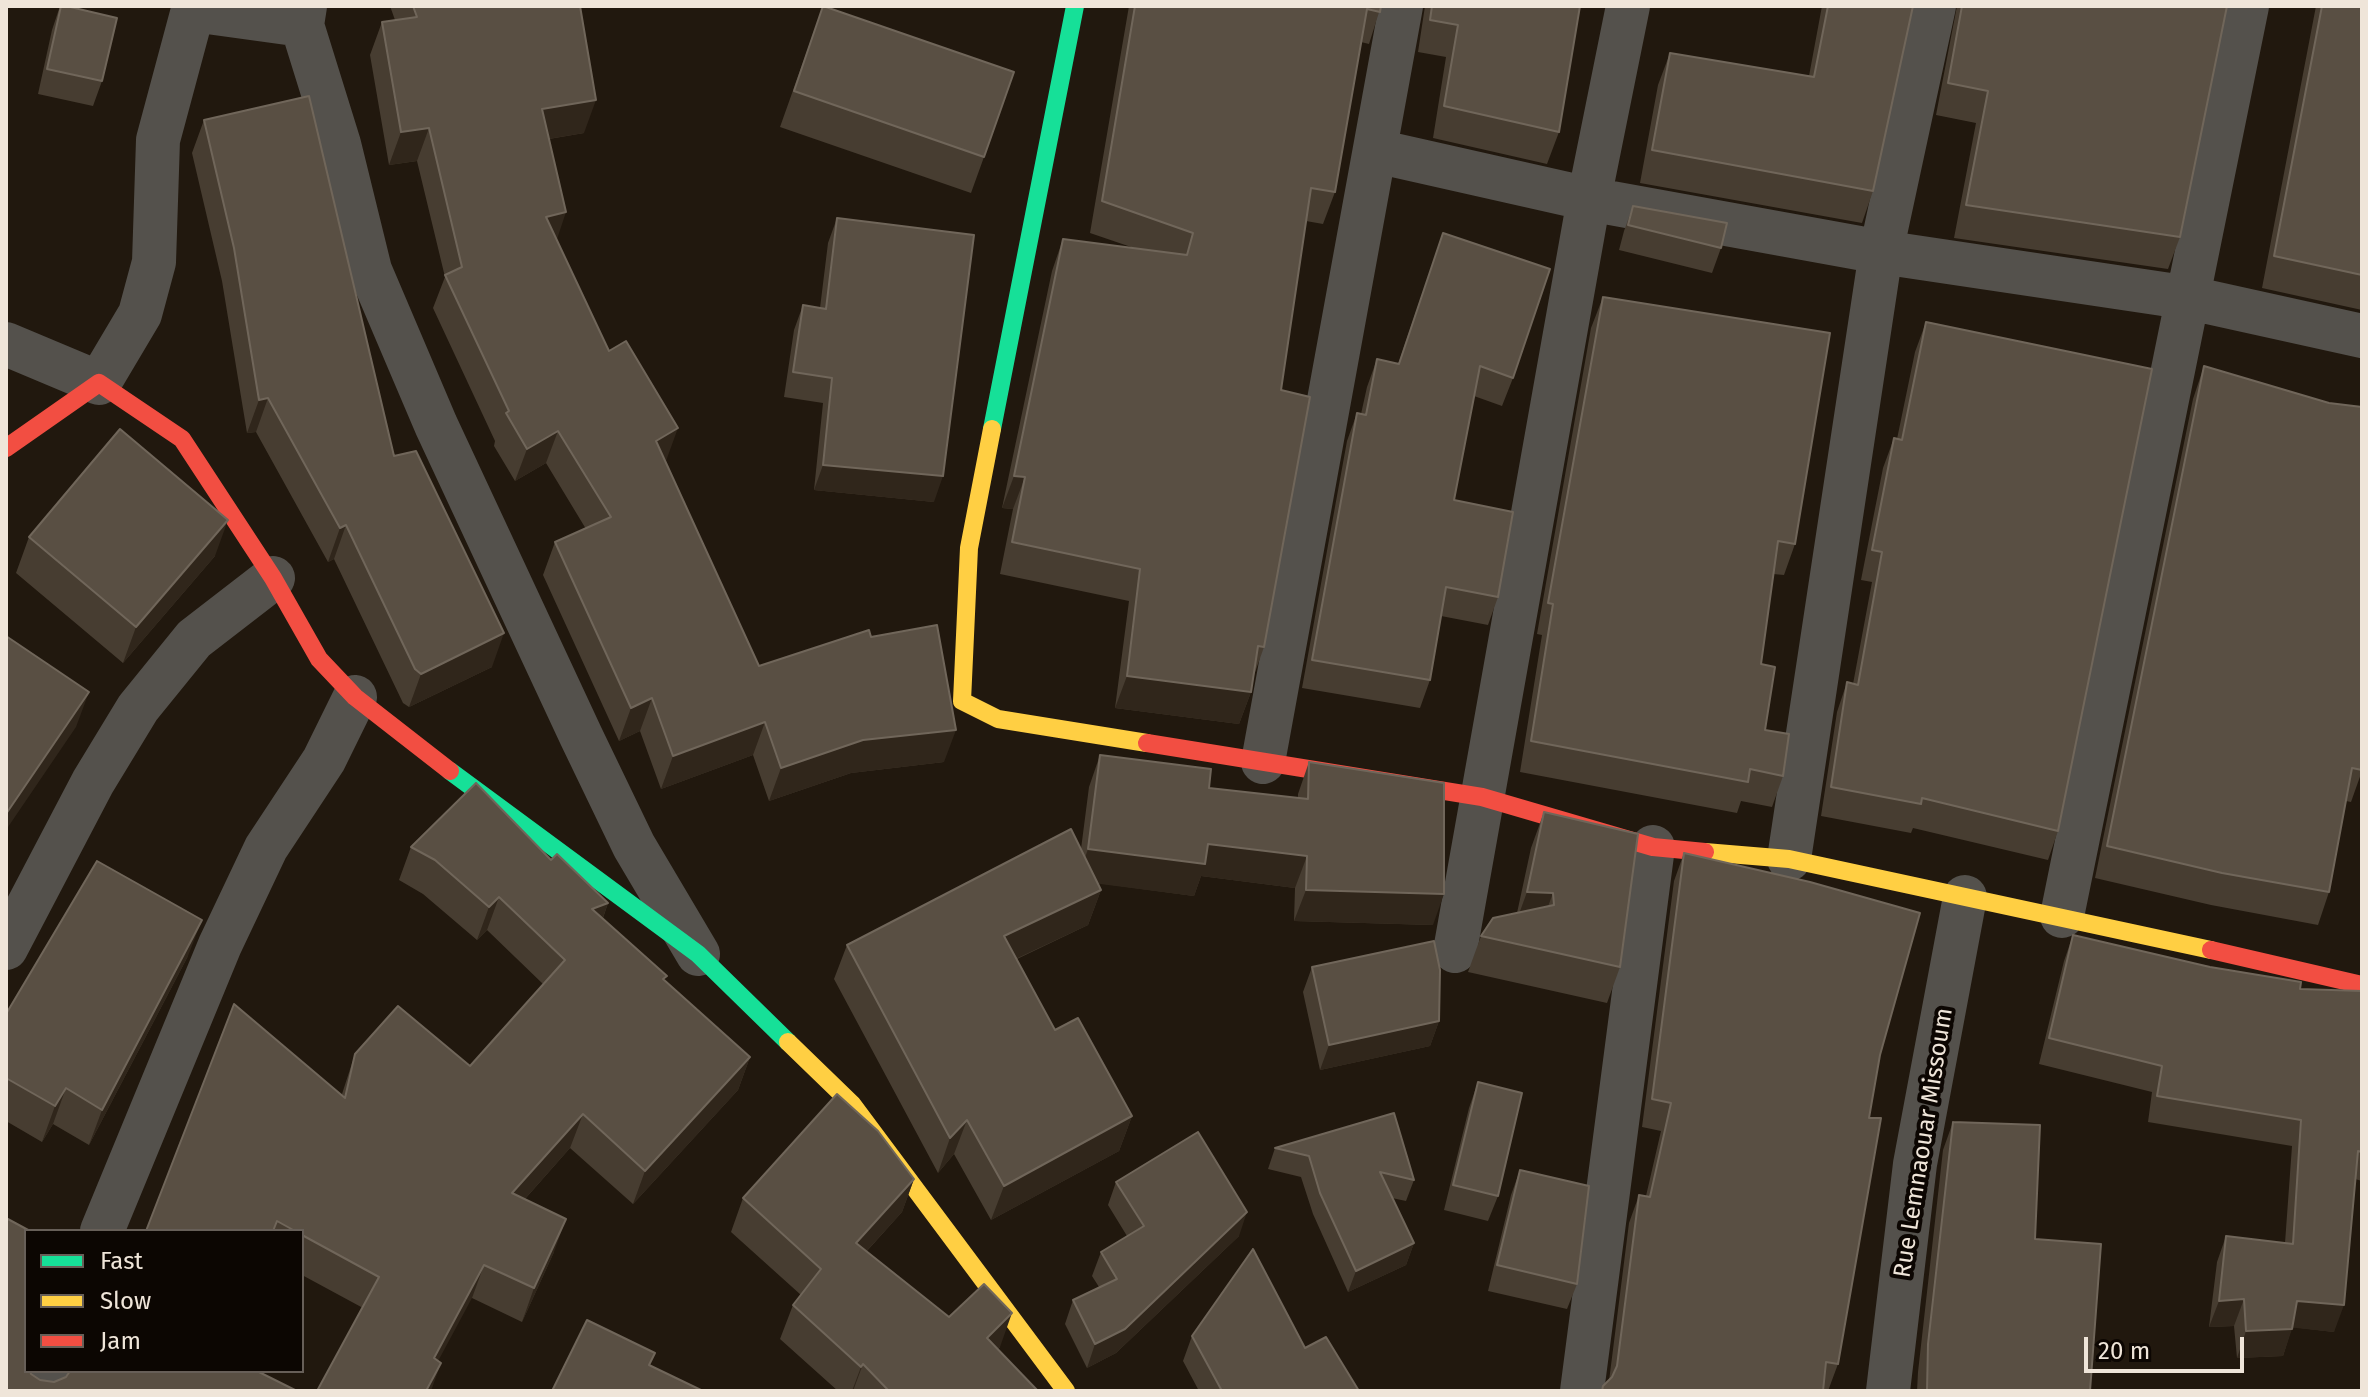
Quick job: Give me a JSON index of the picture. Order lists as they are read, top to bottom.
{
  "streets": {
    "street": ["Rue Lemnaouar Missoum"]
  },
  "legend": ["Fast", "Slow", "Jam"],
  "scale_bar": "20 m"
}
